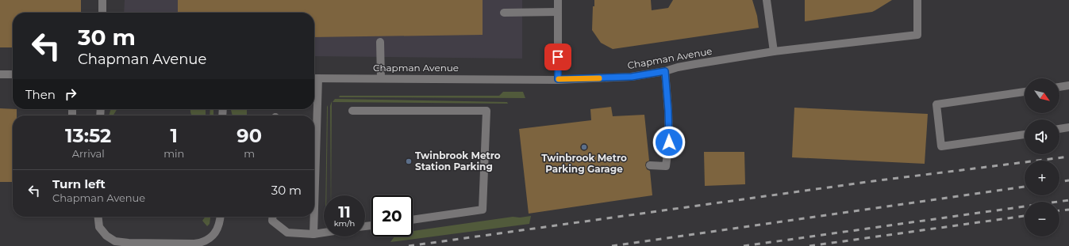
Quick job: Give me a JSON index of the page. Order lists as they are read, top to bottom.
{
  "streets": {
    "street": ["Chapman Avenue"]
  },
  "places": ["Twinbrook Metro Parking Garage", "Twinbrook Metro Station Parking"],
  "north": "bottom right",
  "page": {
    "turn": ["30 m", "Chapman Avenue"],
    "map_buttons": ["+", "−"],
    "then": "Then",
    "eta": [
      "13:52",
      "Arrival",
      "1",
      "min",
      "90",
      "m"
    ],
    "list": [
      {
        "name": "Turn left",
        "note": "Chapman Avenue",
        "value": "30 m"
      }
    ],
    "speed": "11 km/h",
    "limit": "20"
  }
}
